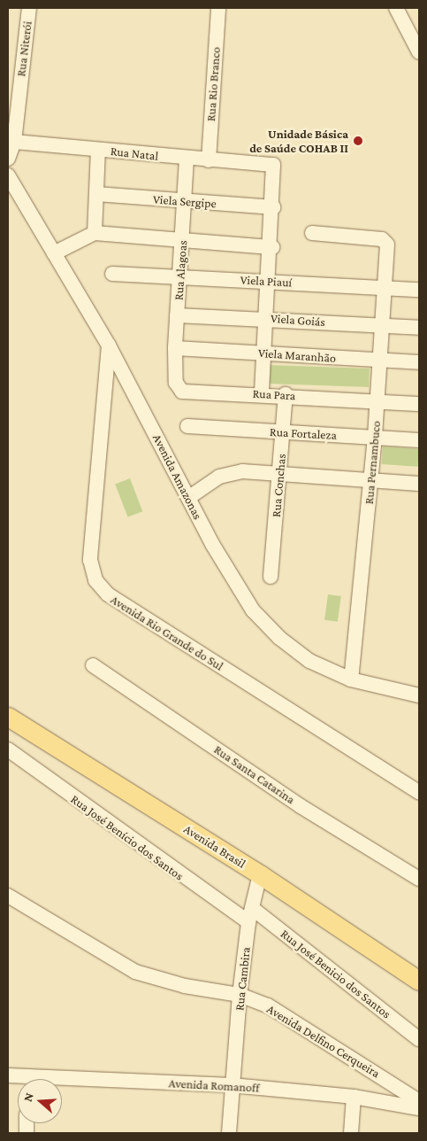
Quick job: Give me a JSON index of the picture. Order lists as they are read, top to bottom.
{
  "streets": {
    "main road": ["Avenida Brasil"],
    "street": [
      "Rua Niterói",
      "Rua Rio Branco",
      "Rua Natal",
      "Viela Sergipe",
      "Rua Alagoas",
      "Viela Piauí",
      "Viela Goiás",
      "Viela Maranhão",
      "Rua Para",
      "Rua Fortaleza",
      "Rua Pernambuco",
      "Avenida Amazonas",
      "Rua Conchas",
      "Avenida Rio Grande do Sul",
      "Rua Santa Catarina",
      "Rua José Benício dos Santos",
      "Rua José Benicio dos Santos",
      "Rua Cambira",
      "Avenida Delfino Cerqueira",
      "Avenida Romanoff"
    ]
  },
  "crossings": [
    ["Rua Niterói", "Rua Natal"],
    ["Rua Rio Branco", "Rua Natal"],
    ["Rua Natal", "Viela Sergipe"],
    ["Rua Natal", "Rua Alagoas"],
    ["Viela Sergipe", "Rua Alagoas"],
    ["Rua Alagoas", "Viela Piauí"],
    ["Rua Alagoas", "Viela Goiás"],
    ["Rua Alagoas", "Viela Maranhão"],
    ["Rua Alagoas", "Rua Para"],
    ["Viela Piauí", "Rua Pernambuco"],
    ["Viela Goiás", "Rua Pernambuco"],
    ["Viela Maranhão", "Rua Pernambuco"],
    ["Rua Para", "Rua Pernambuco"],
    ["Rua Para", "Rua Conchas"],
    ["Rua Fortaleza", "Rua Pernambuco"],
    ["Rua Fortaleza", "Rua Conchas"],
    ["Rua Pernambuco", "Avenida Amazonas"],
    ["Avenida Amazonas", "Avenida Rio Grande do Sul"],
    ["Rua José Benício dos Santos", "Rua José Benicio dos Santos"],
    ["Rua José Benício dos Santos", "Rua Cambira"],
    ["Avenida Brasil", "Rua Cambira"],
    ["Rua José Benicio dos Santos", "Rua Cambira"],
    ["Rua Cambira", "Avenida Delfino Cerqueira"],
    ["Rua Cambira", "Avenida Romanoff"]
  ],
  "places": ["Unidade Básica de Saúde COHAB II"],
  "north": "left"
}
